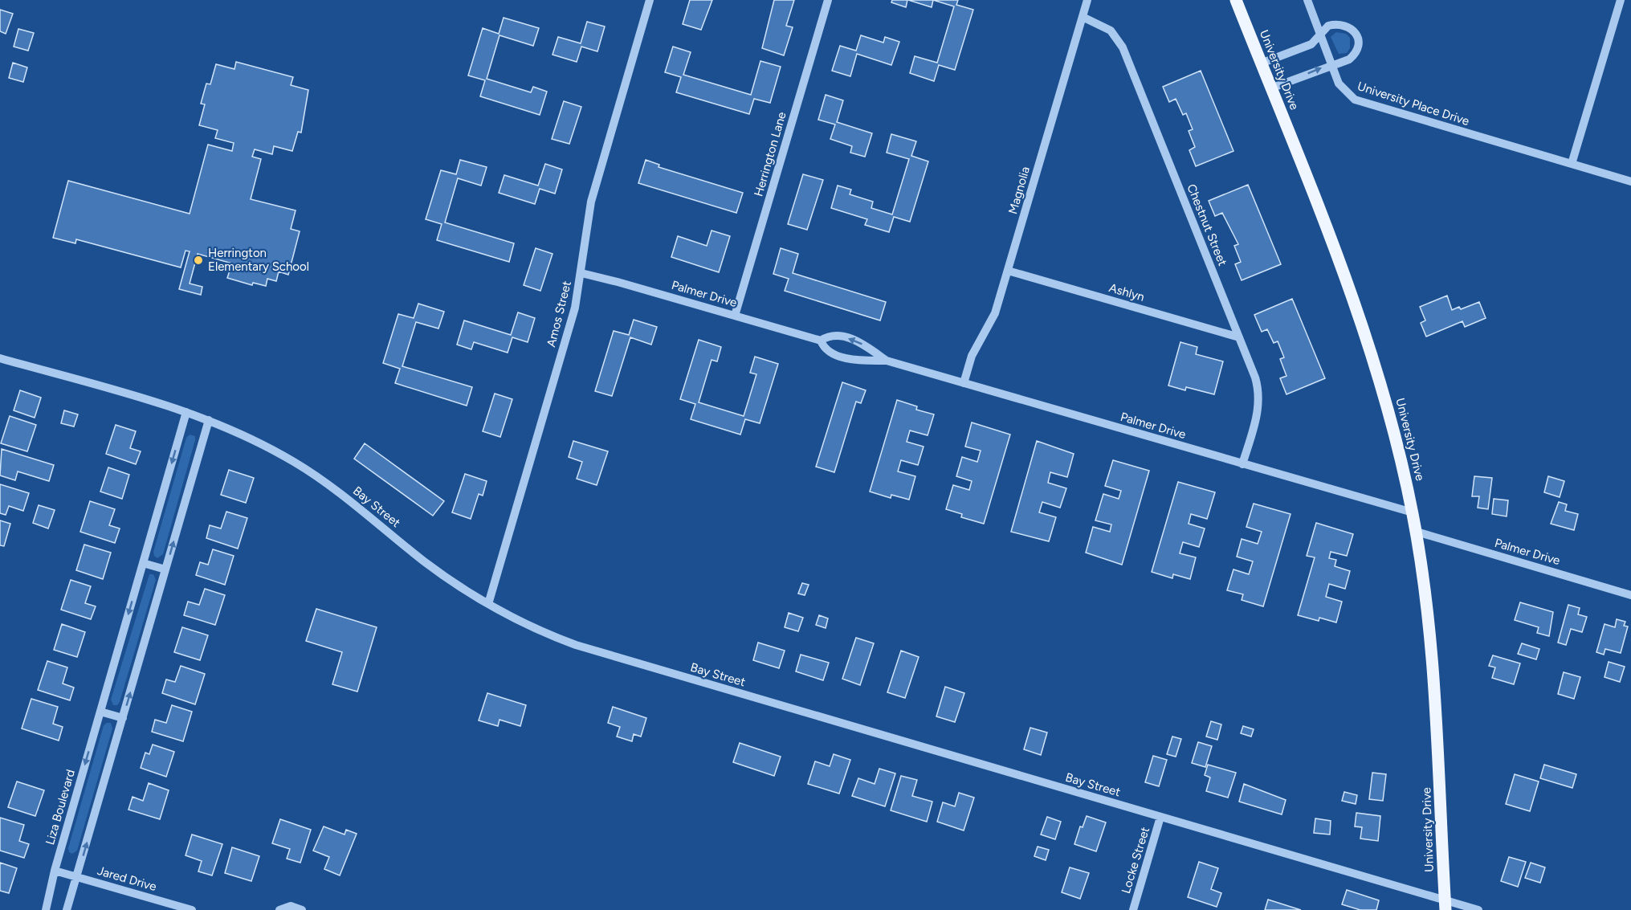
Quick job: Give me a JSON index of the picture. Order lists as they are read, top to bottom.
{
  "streets": {
    "main road": ["University Drive"],
    "street": [
      "University Place Drive",
      "Herrington Lane",
      "Magnolia",
      "Chestnut Street",
      "Ashlyn",
      "Palmer Drive",
      "Amos Street",
      "Bay Street",
      "Liza Boulevard",
      "Locke Street",
      "Jared Drive"
    ]
  },
  "crossings": [
    ["University Drive", "Palmer Drive"],
    ["University Drive", "Bay Street"],
    ["Herrington Lane", "Palmer Drive"],
    ["Magnolia", "Chestnut Street"],
    ["Magnolia", "Ashlyn"],
    ["Magnolia", "Palmer Drive"],
    ["Chestnut Street", "Ashlyn"],
    ["Chestnut Street", "Palmer Drive"],
    ["Palmer Drive", "Amos Street"],
    ["Amos Street", "Bay Street"],
    ["Bay Street", "Liza Boulevard"],
    ["Bay Street", "Locke Street"],
    ["Liza Boulevard", "Jared Drive"]
  ],
  "places": ["Herrington Elementary School"]
}
